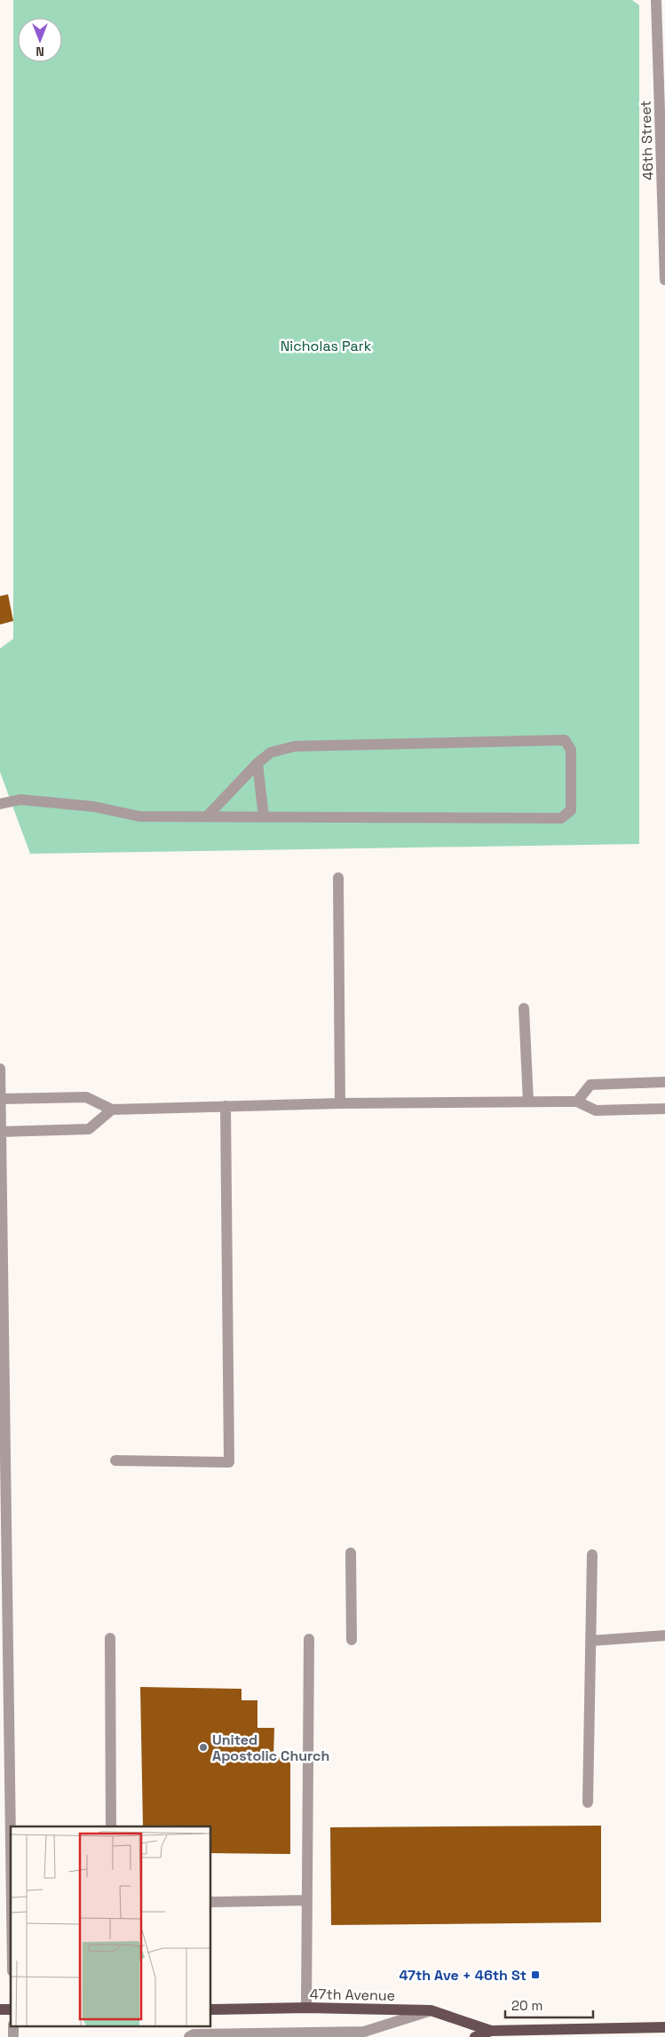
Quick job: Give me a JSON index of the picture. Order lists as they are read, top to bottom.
{
  "streets": {
    "main road": ["47th Avenue"],
    "street": ["46th Street"]
  },
  "parks": ["Nicholas Park"],
  "places": {
    "other": ["United Apostolic Church"],
    "transit": ["47th Ave + 46th St"]
  },
  "scale_bar": "20 m",
  "north": "bottom"
}
